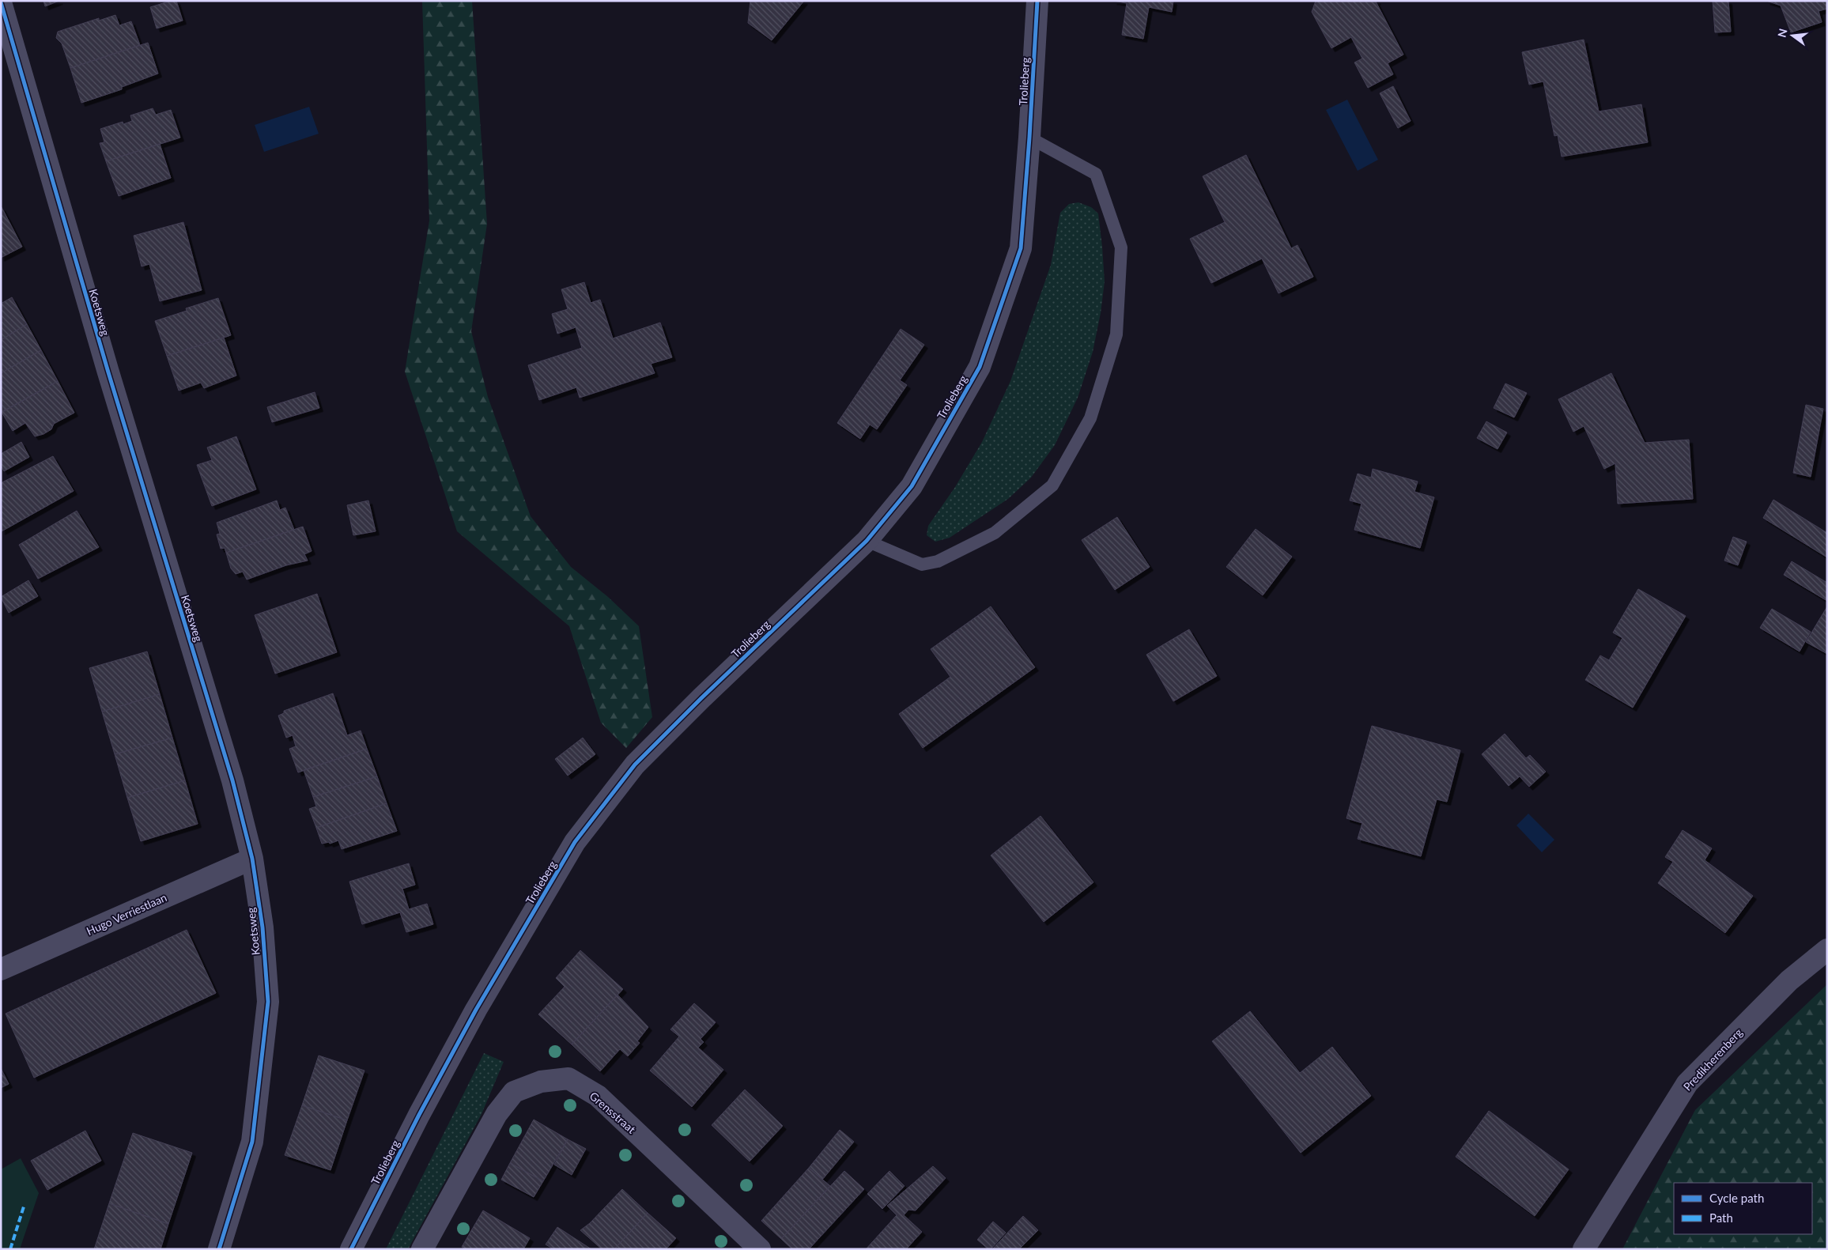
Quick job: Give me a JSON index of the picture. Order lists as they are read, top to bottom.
{
  "streets": {
    "street": [
      "Trolieberg",
      "Koetsweg",
      "Hugo Verriestlaan",
      "Predikherenberg",
      "Grensstraat"
    ]
  },
  "crossings": [
    ["Koetsweg", "Hugo Verriestlaan"]
  ],
  "legend": ["Cycle path", "Path"],
  "north": "left"
}
